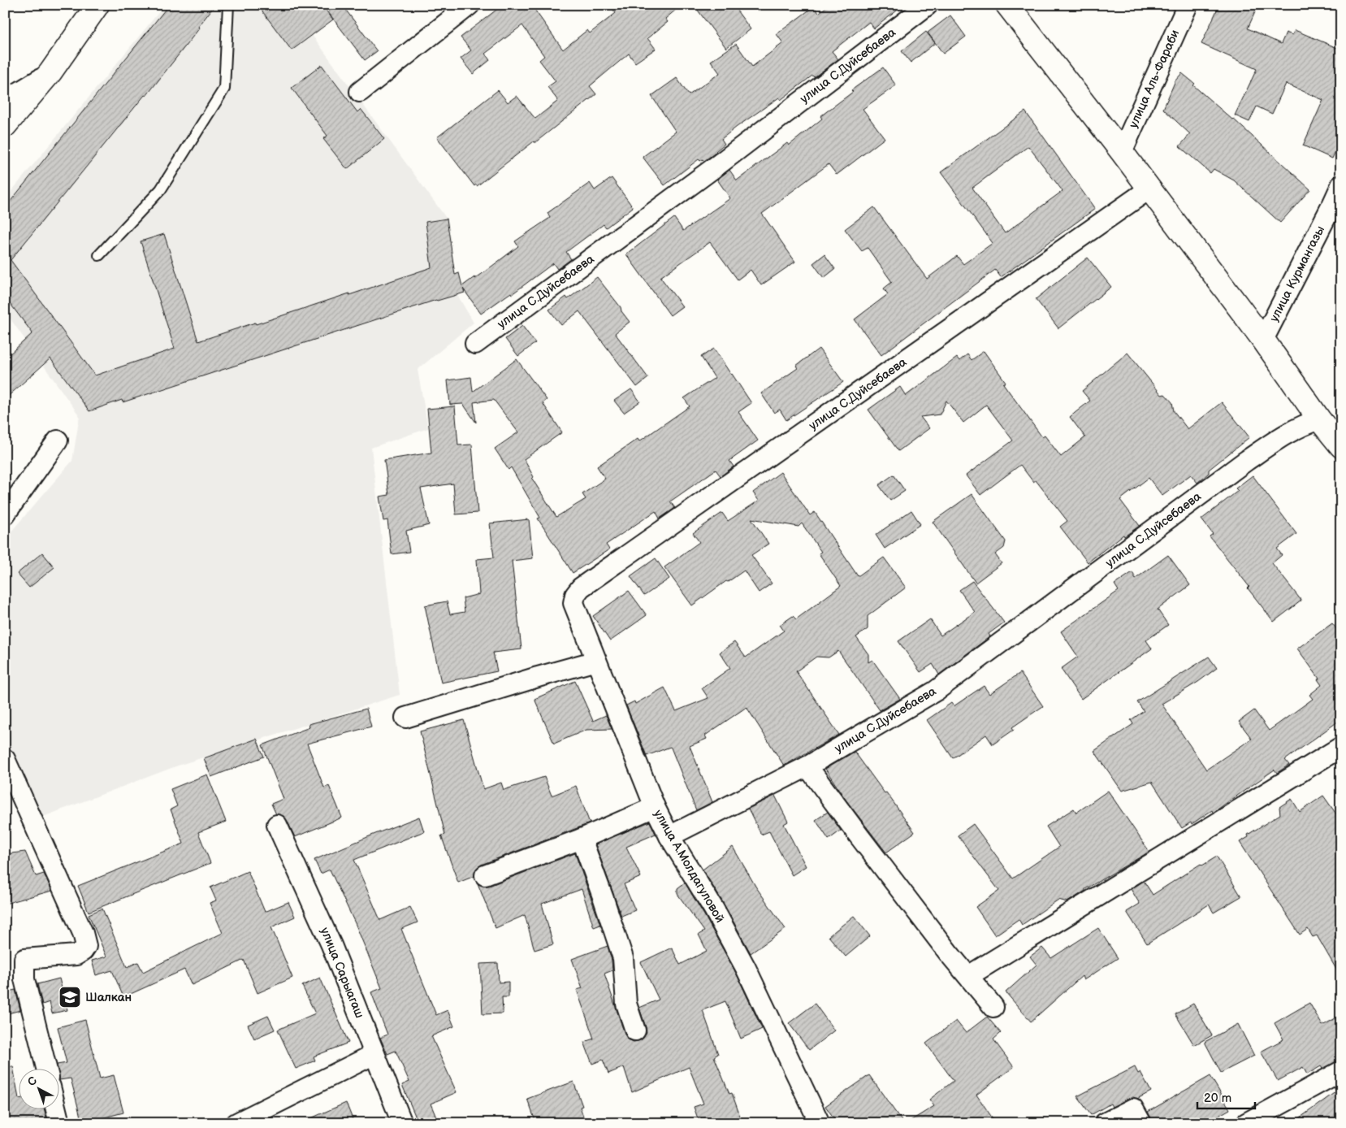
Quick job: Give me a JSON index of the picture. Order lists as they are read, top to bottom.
{
  "streets": {
    "street": [
      "улица С.Дуйсебаева",
      "улица Аль-Фараби",
      "улица Курмангазы",
      "улица А.Молдагуловой",
      "улица Сарыагаш"
    ]
  },
  "crossings": [
    ["улица С.Дуйсебаева", "улица А.Молдагуловой"]
  ],
  "places": {
    "school or university": ["Шалкан"]
  },
  "scale_bar": "20 m",
  "north": "top left"
}
